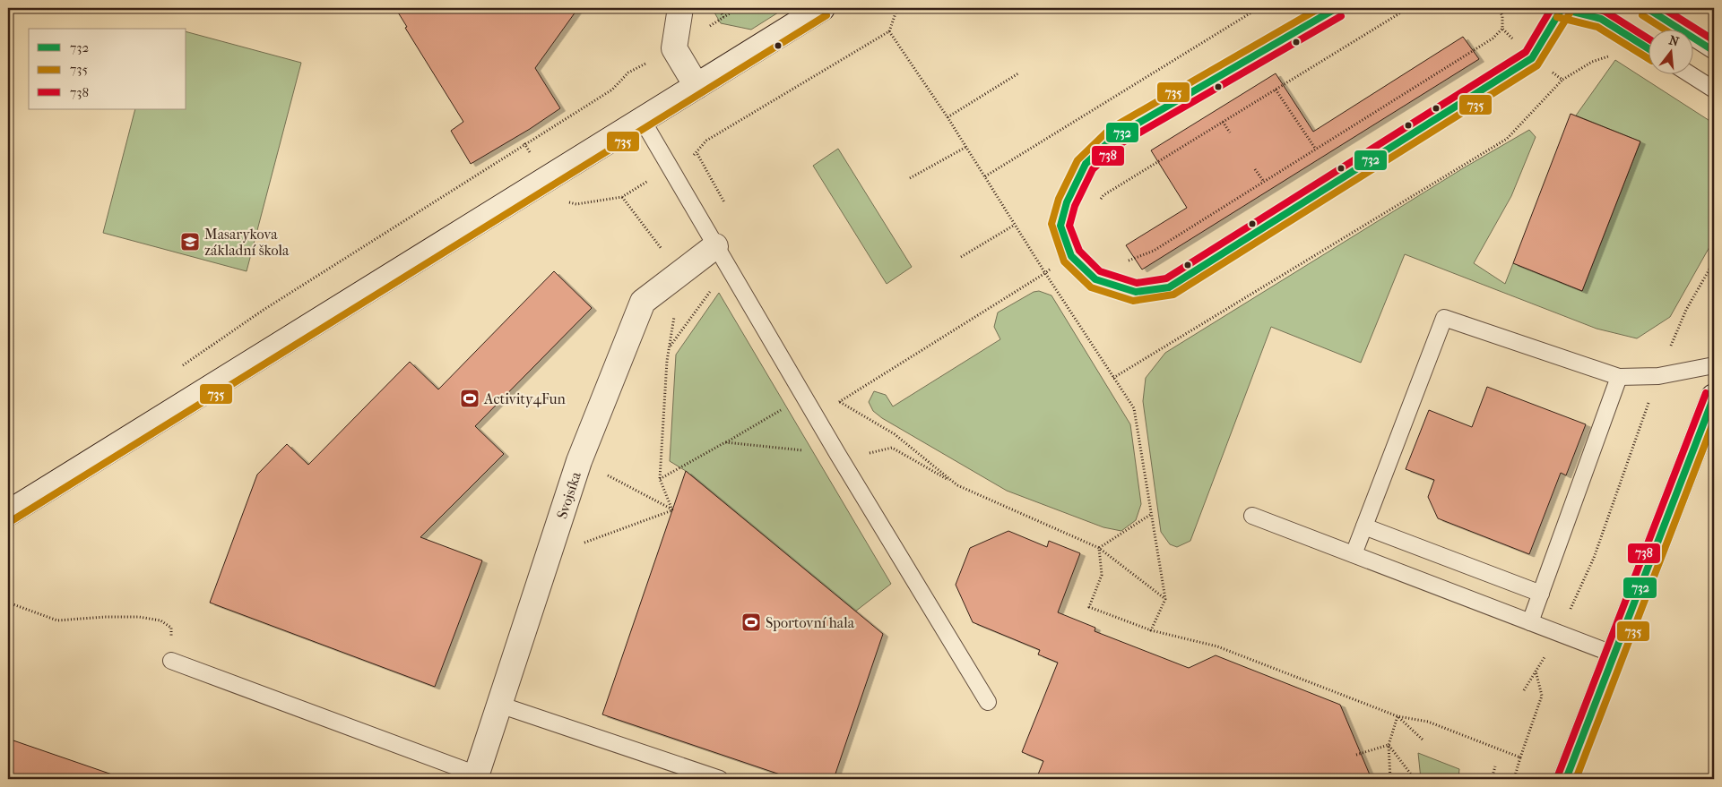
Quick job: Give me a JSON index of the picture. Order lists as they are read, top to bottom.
{
  "streets": {
    "main road": ["Svojsíka"]
  },
  "places": {
    "school or university": ["Masarykova základní škola"],
    "sports": ["Activity4Fun", "Sportovní hala"]
  },
  "lines": ["transit line 732", "transit line 735", "transit line 738"],
  "legend": ["732", "735", "738"],
  "north": "top"
}
